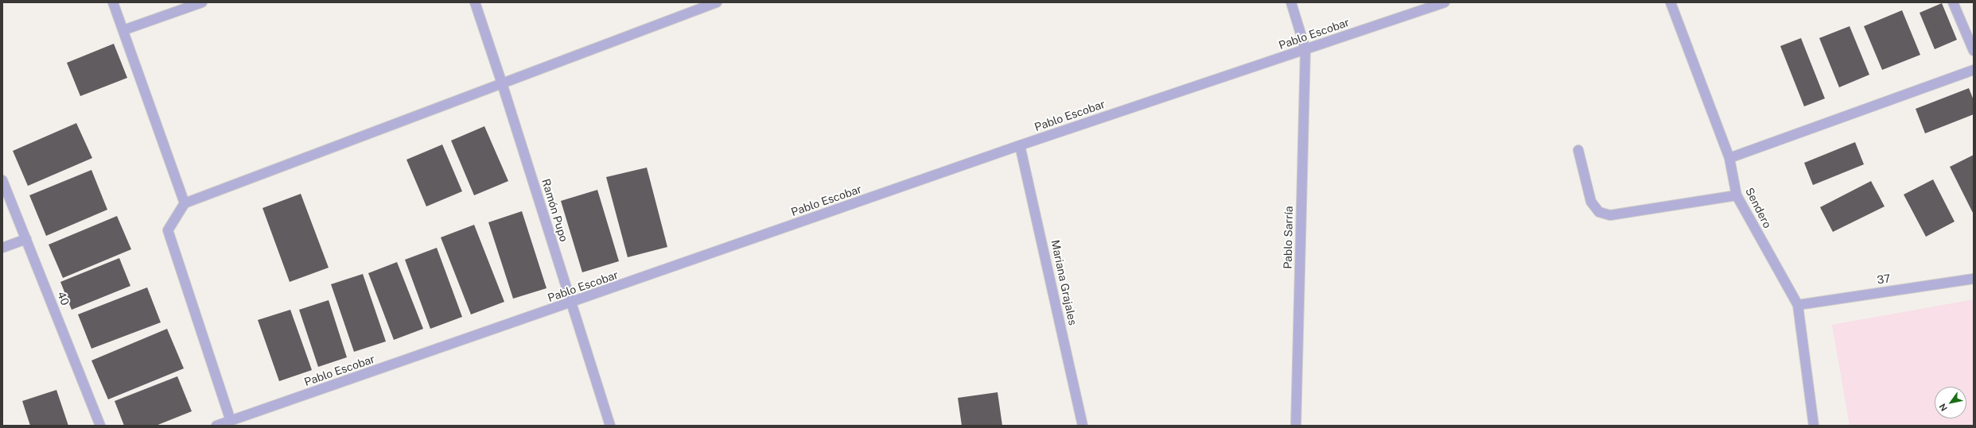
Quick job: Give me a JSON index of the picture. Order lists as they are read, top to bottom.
{
  "streets": {
    "street": [
      "Pablo Escobar",
      "Sendero",
      "Ramón Pupo",
      "Pablo Sarría",
      "37",
      "Mariana Grajales",
      "40"
    ]
  },
  "crossings": [
    ["Pablo Escobar", "Ramón Pupo"],
    ["Pablo Escobar", "Pablo Sarría"],
    ["Pablo Escobar", "Mariana Grajales"],
    ["Sendero", "37"]
  ],
  "north": "bottom left"
}
